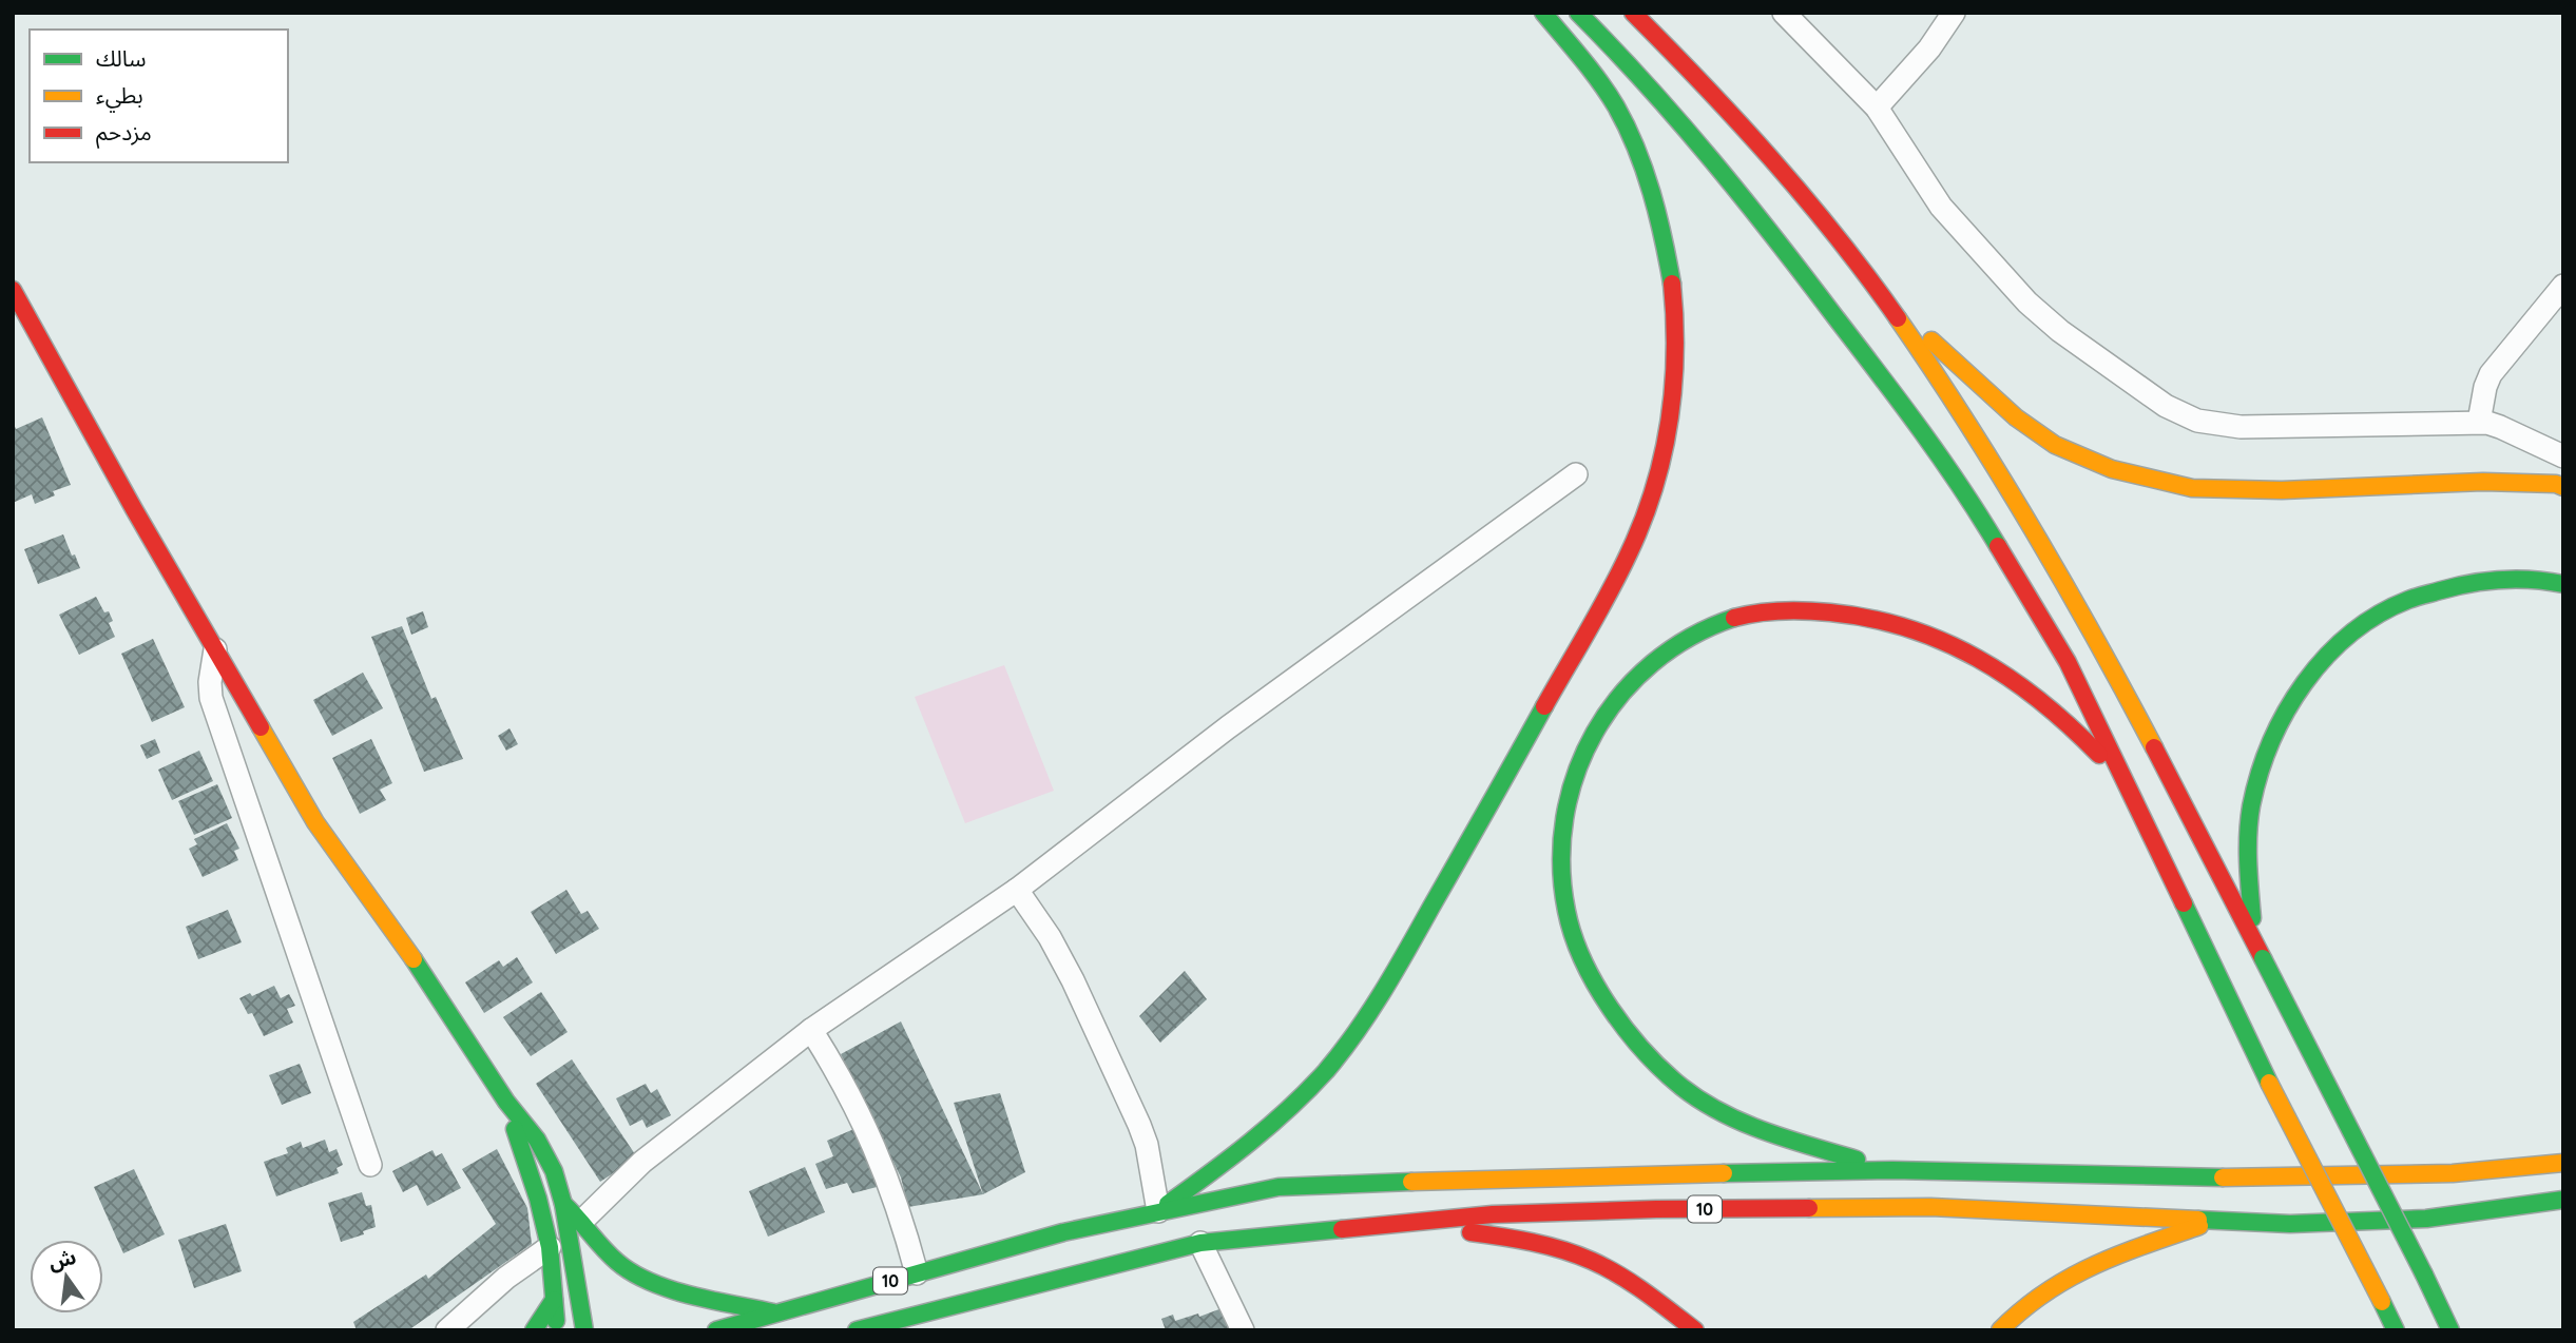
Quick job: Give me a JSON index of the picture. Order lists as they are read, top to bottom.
{
  "streets": {
    "main road": ["10"]
  },
  "legend": ["سالك", "بطيء", "مزدحم"],
  "north": "top"
}
